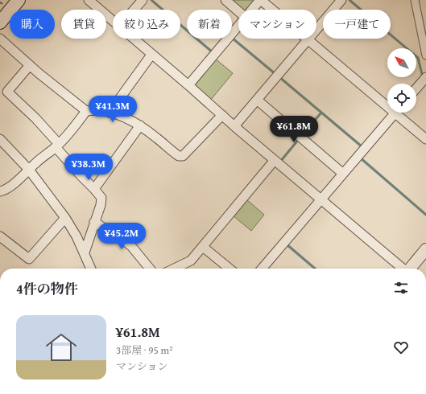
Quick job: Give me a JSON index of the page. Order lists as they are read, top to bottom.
{
  "north": "top left",
  "page": {
    "chip": [
      "購入",
      "賃貸",
      "絞り込み",
      "新着",
      "マンション",
      "一戸建て"
    ],
    "price": [
      "¥41.3M",
      "¥61.8M",
      "¥38.3M",
      "¥45.2M"
    ],
    "heading": "4件の物件",
    "list": [
      {
        "name": "¥61.8M",
        "note": "3部屋 · 95 m² · マンション"
      }
    ]
  }
}
